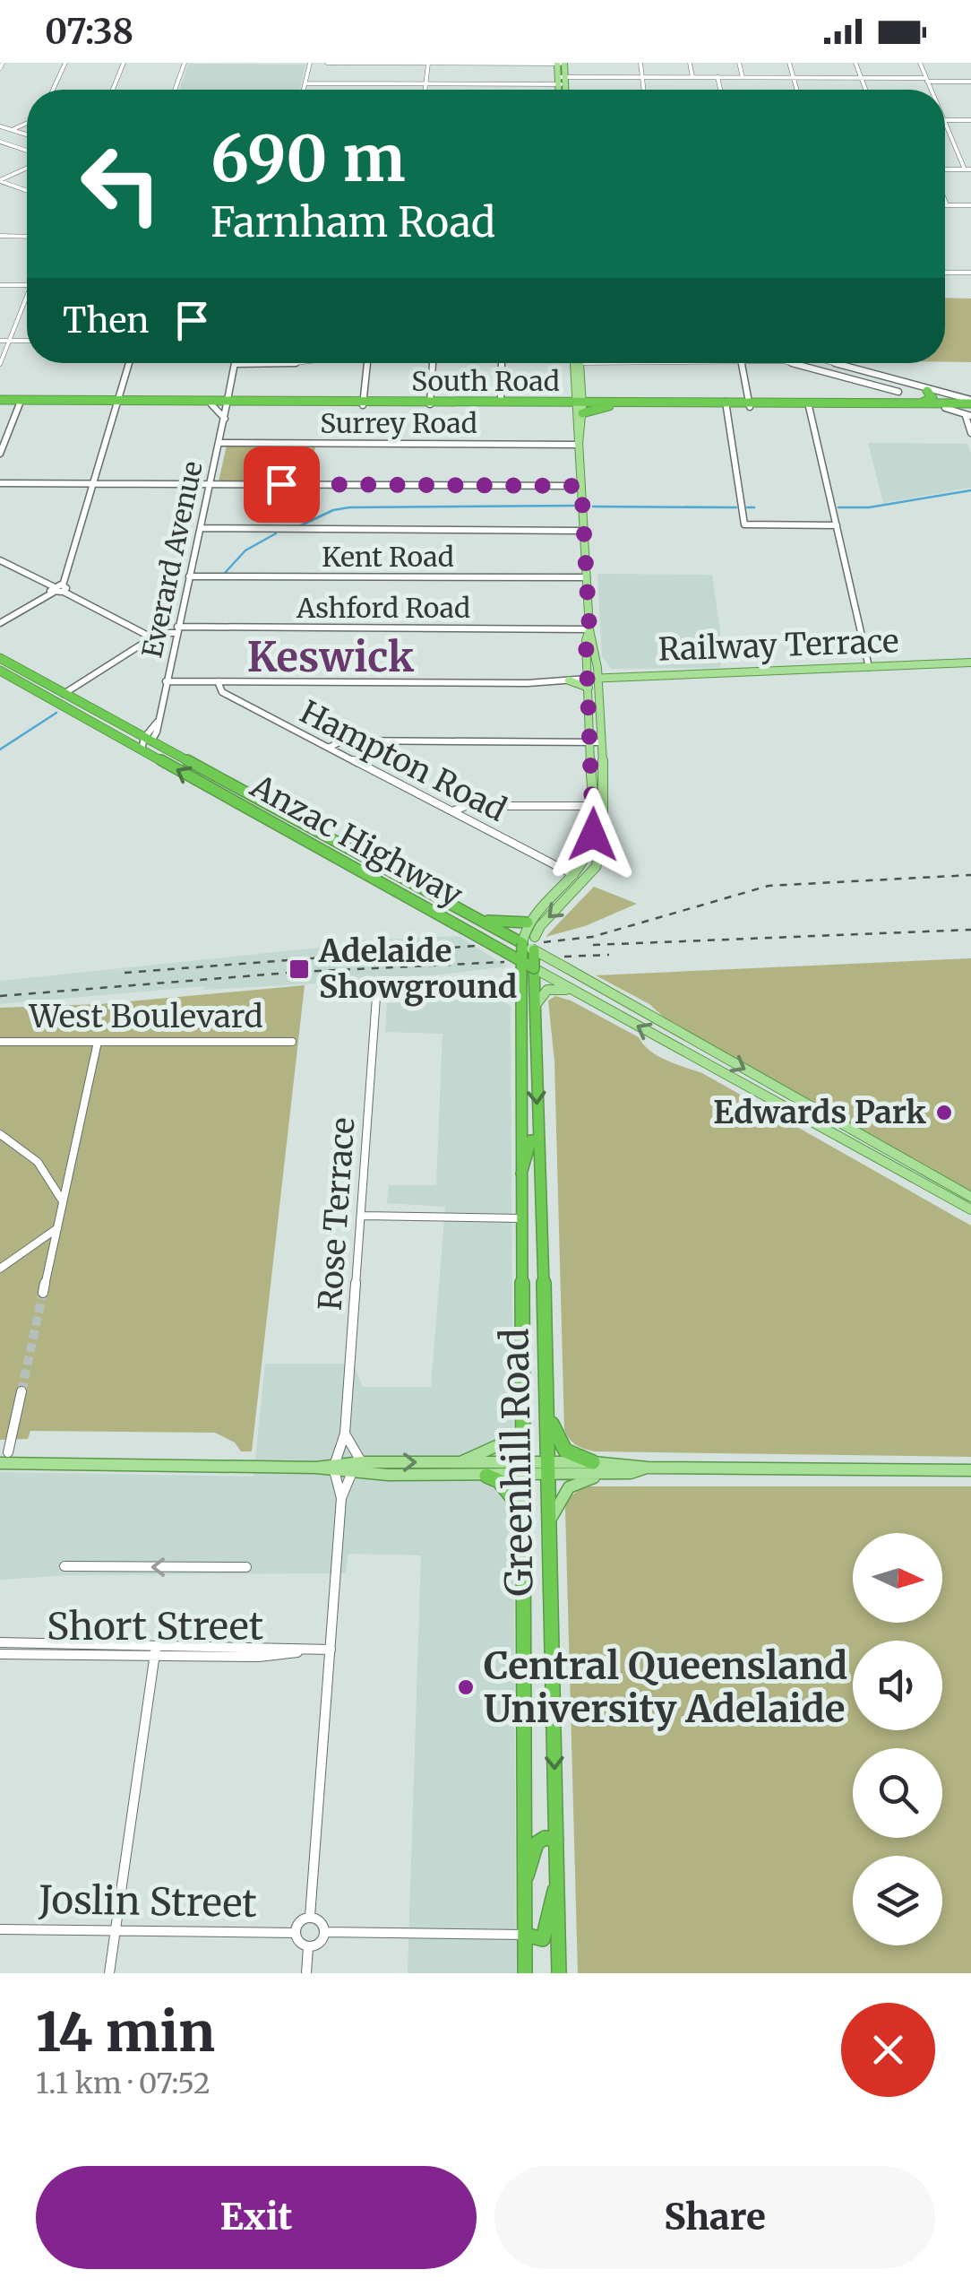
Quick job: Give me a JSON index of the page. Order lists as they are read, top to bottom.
{
  "streets": {
    "highway": ["South Road", "Anzac Highway", "Greenhill Road"],
    "main road": ["Railway Terrace"],
    "street": [
      "Surrey Road",
      "Kent Road",
      "Everard Avenue",
      "Ashford Road",
      "Hampton Road",
      "West Boulevard",
      "Rose Terrace",
      "Short Street",
      "Joslin Street"
    ]
  },
  "crossings": [
    ["South Road", "Everard Avenue"],
    ["Surrey Road", "Everard Avenue"],
    ["Kent Road", "Everard Avenue"],
    ["Everard Avenue", "Ashford Road"],
    ["Everard Avenue", "Anzac Highway"],
    ["Anzac Highway", "Greenhill Road"],
    ["Rose Terrace", "Greenhill Road"]
  ],
  "districts": ["Keswick"],
  "places": {
    "transit": ["Adelaide Showground"],
    "other": ["Edwards Park", "Central Queensland University Adelaide"]
  },
  "north": "right",
  "page": {
    "status": "07:38",
    "turn": ["690 m", "Farnham Road"],
    "then": "Then",
    "heading": ["14 min", "1.1 km · 07:52"],
    "buttons": ["Exit", "Share"]
  }
}
